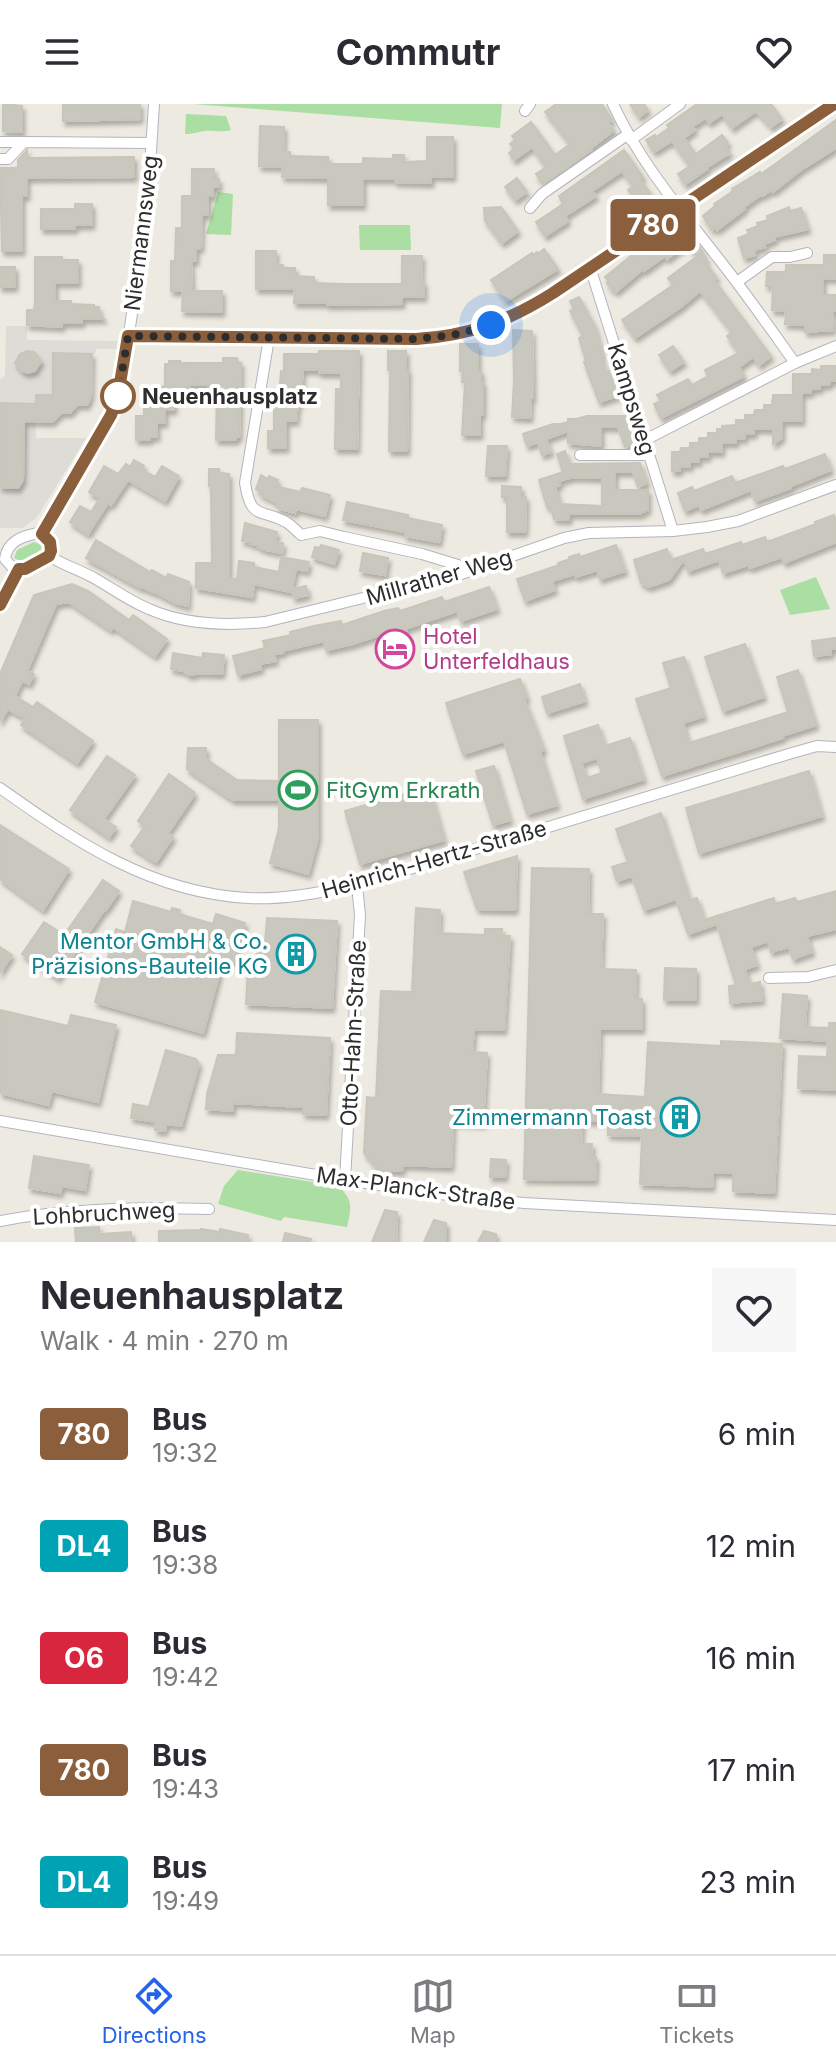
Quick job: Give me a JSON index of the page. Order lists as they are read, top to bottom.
{
  "streets": {
    "street": [
      "Niermannsweg",
      "Kampsweg",
      "Millrather Weg",
      "Heinrich-Hertz-Straße",
      "Otto-Hahn-Straße",
      "Max-Planck-Straße",
      "Lohbruchweg"
    ]
  },
  "crossings": [
    ["Niermannsweg", "Millrather Weg"],
    ["Kampsweg", "Millrather Weg"],
    ["Heinrich-Hertz-Straße", "Otto-Hahn-Straße"],
    ["Otto-Hahn-Straße", "Max-Planck-Straße"]
  ],
  "places": {
    "other": ["Neuenhausplatz"],
    "hotel": ["Hotel Unterfeldhaus"],
    "sports": ["FitGym Erkrath"],
    "building": ["Mentor GmbH & Co. Präzisions-Bauteile KG", "Zimmermann Toast"]
  },
  "lines": ["bus line 780"],
  "page": {
    "header": "Commutr",
    "on_map": "780",
    "heading": ["Neuenhausplatz", "Walk · 4 min · 270 m"],
    "list": [
      {
        "mark": "780",
        "name": "Bus",
        "note": "19:32",
        "value": "6 min"
      },
      {
        "mark": "DL4",
        "name": "Bus",
        "note": "19:38",
        "value": "12 min"
      },
      {
        "mark": "O6",
        "name": "Bus",
        "note": "19:42",
        "value": "16 min"
      },
      {
        "mark": "780",
        "name": "Bus",
        "note": "19:43",
        "value": "17 min"
      },
      {
        "mark": "DL4",
        "name": "Bus",
        "note": "19:49",
        "value": "23 min"
      }
    ],
    "tabs": ["Directions", "Map", "Tickets"]
  }
}
